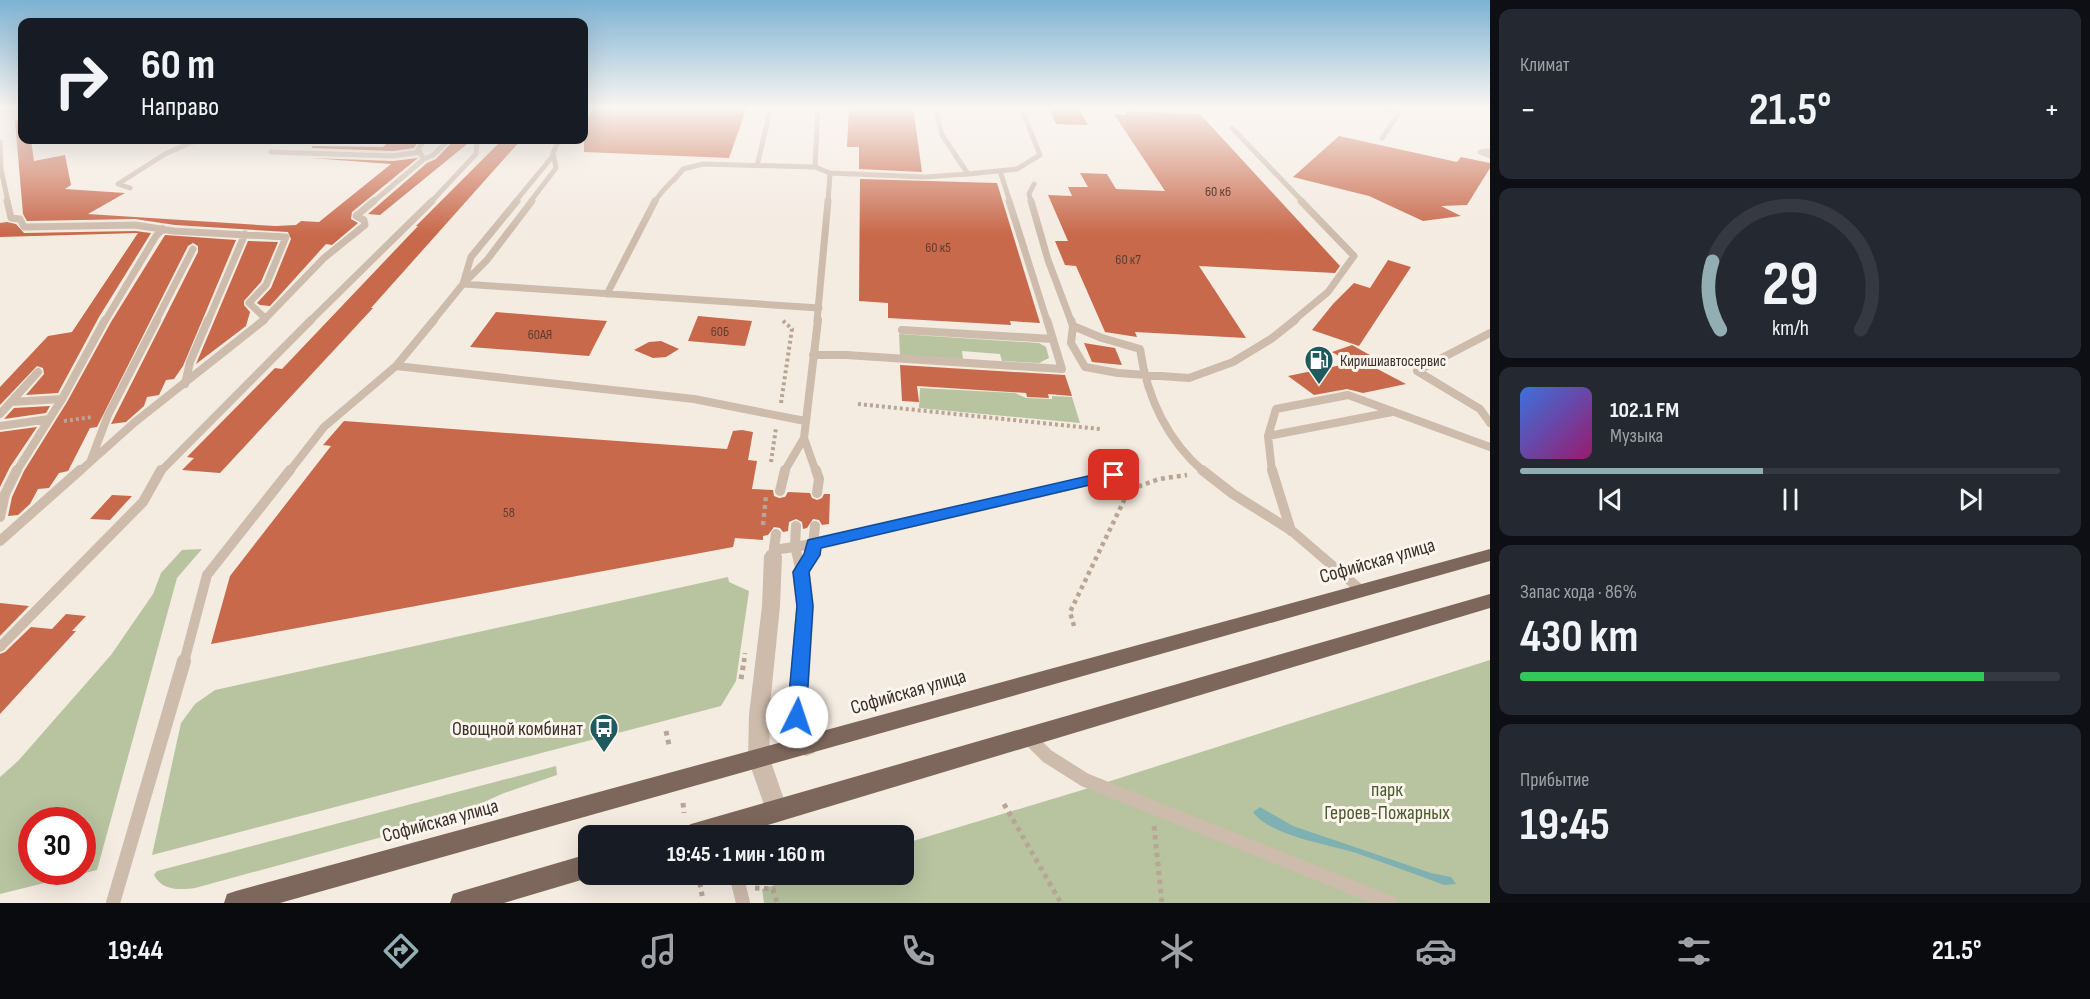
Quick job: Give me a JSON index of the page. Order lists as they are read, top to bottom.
{
  "streets": {
    "main road": ["Софийская улица"]
  },
  "parks": ["парк Героев-Пожарных"],
  "places": {
    "fuel station": ["Киришиавтосервис"],
    "bus stop": ["Овощной комбинат"]
  },
  "house_numbers": [
    "60 к6",
    "60 к5",
    "60 к7",
    "60Б",
    "60АЯ",
    "58"
  ],
  "page": {
    "tile": [
      "Климат",
      ["Запас хода · 86%", "430 km"],
      ["Прибытие", "19:45"]
    ],
    "turn": ["60 m", "Направо"],
    "heat": ["−", "21.5°", "+"],
    "song": ["102.1 FM", "Музыка"],
    "limit": "30",
    "trip": "19:45 · 1 мин · 160 m",
    "tabs": ["19:44", "21.5°"],
    "gauge": ["29", "km/h"]
  }
}
